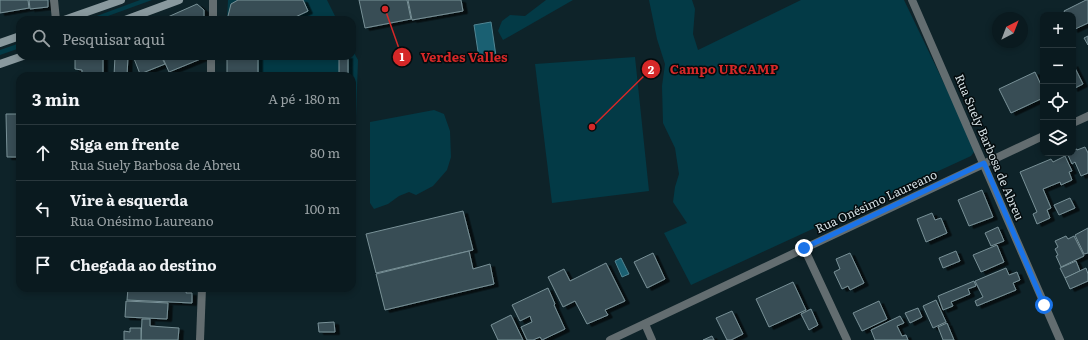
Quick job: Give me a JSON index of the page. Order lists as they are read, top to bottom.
{
  "streets": {
    "street": ["Rua Suely Barbosa de Abreu", "Rua Onésimo Laureano"]
  },
  "crossings": [
    ["Rua Suely Barbosa de Abreu", "Rua Onésimo Laureano"]
  ],
  "places": ["Verdes Valles", "Campo URCAMP"],
  "north": "top right",
  "page": {
    "map_buttons": ["+", "−"],
    "search": "Pesquisar aqui",
    "heading": ["3 min", "A pé · 180 m"],
    "list": [
      ["Siga em frente", "Rua Suely Barbosa de Abreu", "80 m"],
      ["Vire à esquerda", "Rua Onésimo Laureano", "100 m"],
      "Chegada ao destino"
    ]
  }
}
